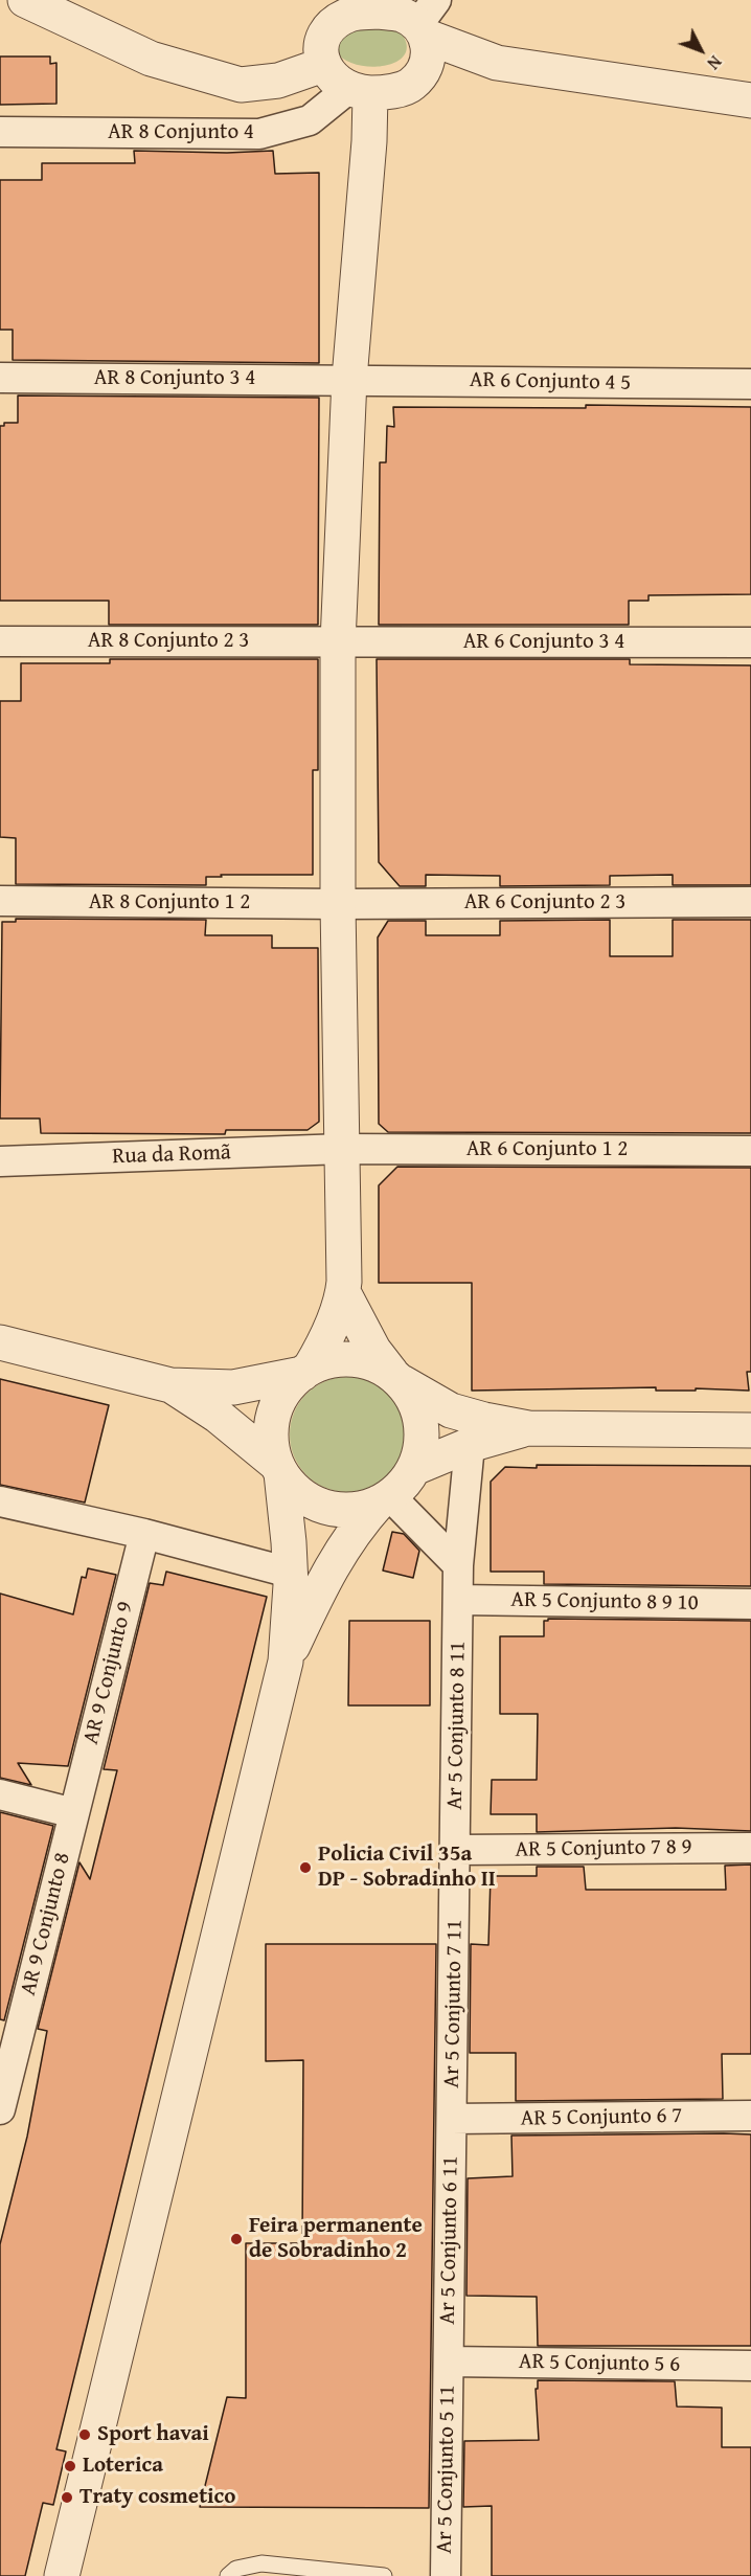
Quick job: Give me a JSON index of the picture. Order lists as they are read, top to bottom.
{
  "streets": {
    "street": [
      "AR 8 Conjunto 4",
      "AR 8 Conjunto 3 4",
      "AR 6 Conjunto 4 5",
      "AR 8 Conjunto 2 3",
      "AR 6 Conjunto 3 4",
      "AR 8 Conjunto 1 2",
      "AR 6 Conjunto 2 3",
      "AR 6 Conjunto 1 2",
      "Rua da Romã",
      "AR 5 Conjunto 8 9 10",
      "AR 9 Conjunto 9",
      "Ar 5 Conjunto 8 11",
      "AR 5 Conjunto 7 8 9",
      "AR 9 Conjunto 8",
      "Ar 5 Conjunto 7 11",
      "AR 5 Conjunto 6 7",
      "Ar 5 Conjunto 6 11",
      "AR 5 Conjunto 5 6",
      "Ar 5 Conjunto 5 11"
    ]
  },
  "crossings": [
    ["AR 8 Conjunto 3 4", "AR 6 Conjunto 4 5"],
    ["AR 8 Conjunto 2 3", "AR 6 Conjunto 3 4"],
    ["AR 8 Conjunto 1 2", "AR 6 Conjunto 2 3"],
    ["AR 6 Conjunto 1 2", "Rua da Romã"],
    ["AR 5 Conjunto 8 9 10", "Ar 5 Conjunto 8 11"],
    ["AR 9 Conjunto 9", "AR 9 Conjunto 8"],
    ["Ar 5 Conjunto 8 11", "AR 5 Conjunto 7 8 9"],
    ["Ar 5 Conjunto 8 11", "Ar 5 Conjunto 7 11"],
    ["AR 5 Conjunto 7 8 9", "Ar 5 Conjunto 7 11"],
    ["Ar 5 Conjunto 7 11", "AR 5 Conjunto 6 7"],
    ["Ar 5 Conjunto 7 11", "Ar 5 Conjunto 6 11"],
    ["AR 5 Conjunto 6 7", "Ar 5 Conjunto 6 11"],
    ["Ar 5 Conjunto 6 11", "AR 5 Conjunto 5 6"],
    ["Ar 5 Conjunto 6 11", "Ar 5 Conjunto 5 11"],
    ["AR 5 Conjunto 5 6", "Ar 5 Conjunto 5 11"]
  ],
  "places": [
    "Policia Civil 35a DP - Sobradinho II",
    "Feira permanente de Sobradinho 2",
    "Sport havai",
    "Loterica",
    "Traty cosmetico"
  ],
  "north": "bottom right"
}
